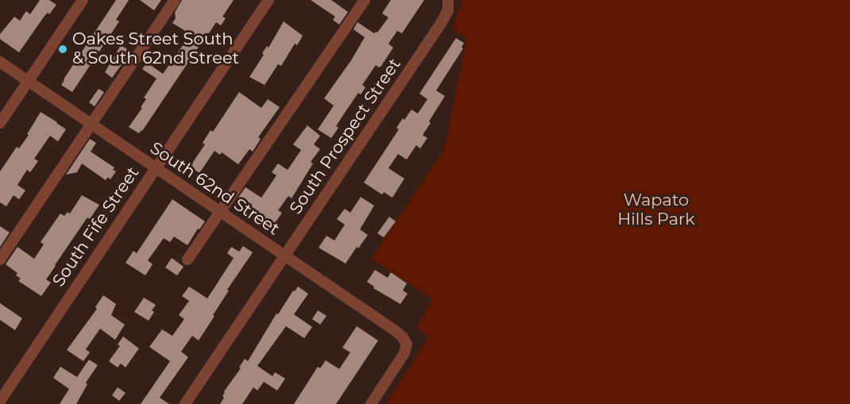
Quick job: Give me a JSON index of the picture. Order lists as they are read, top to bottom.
{
  "streets": {
    "street": ["South Prospect Street", "South 62nd Street", "South Fife Street"]
  },
  "crossings": [
    ["South Prospect Street", "South 62nd Street"],
    ["South 62nd Street", "South Fife Street"]
  ],
  "parks": ["Wapato Hills Park"],
  "places": ["Oakes Street South & South 62nd Street"]
}
